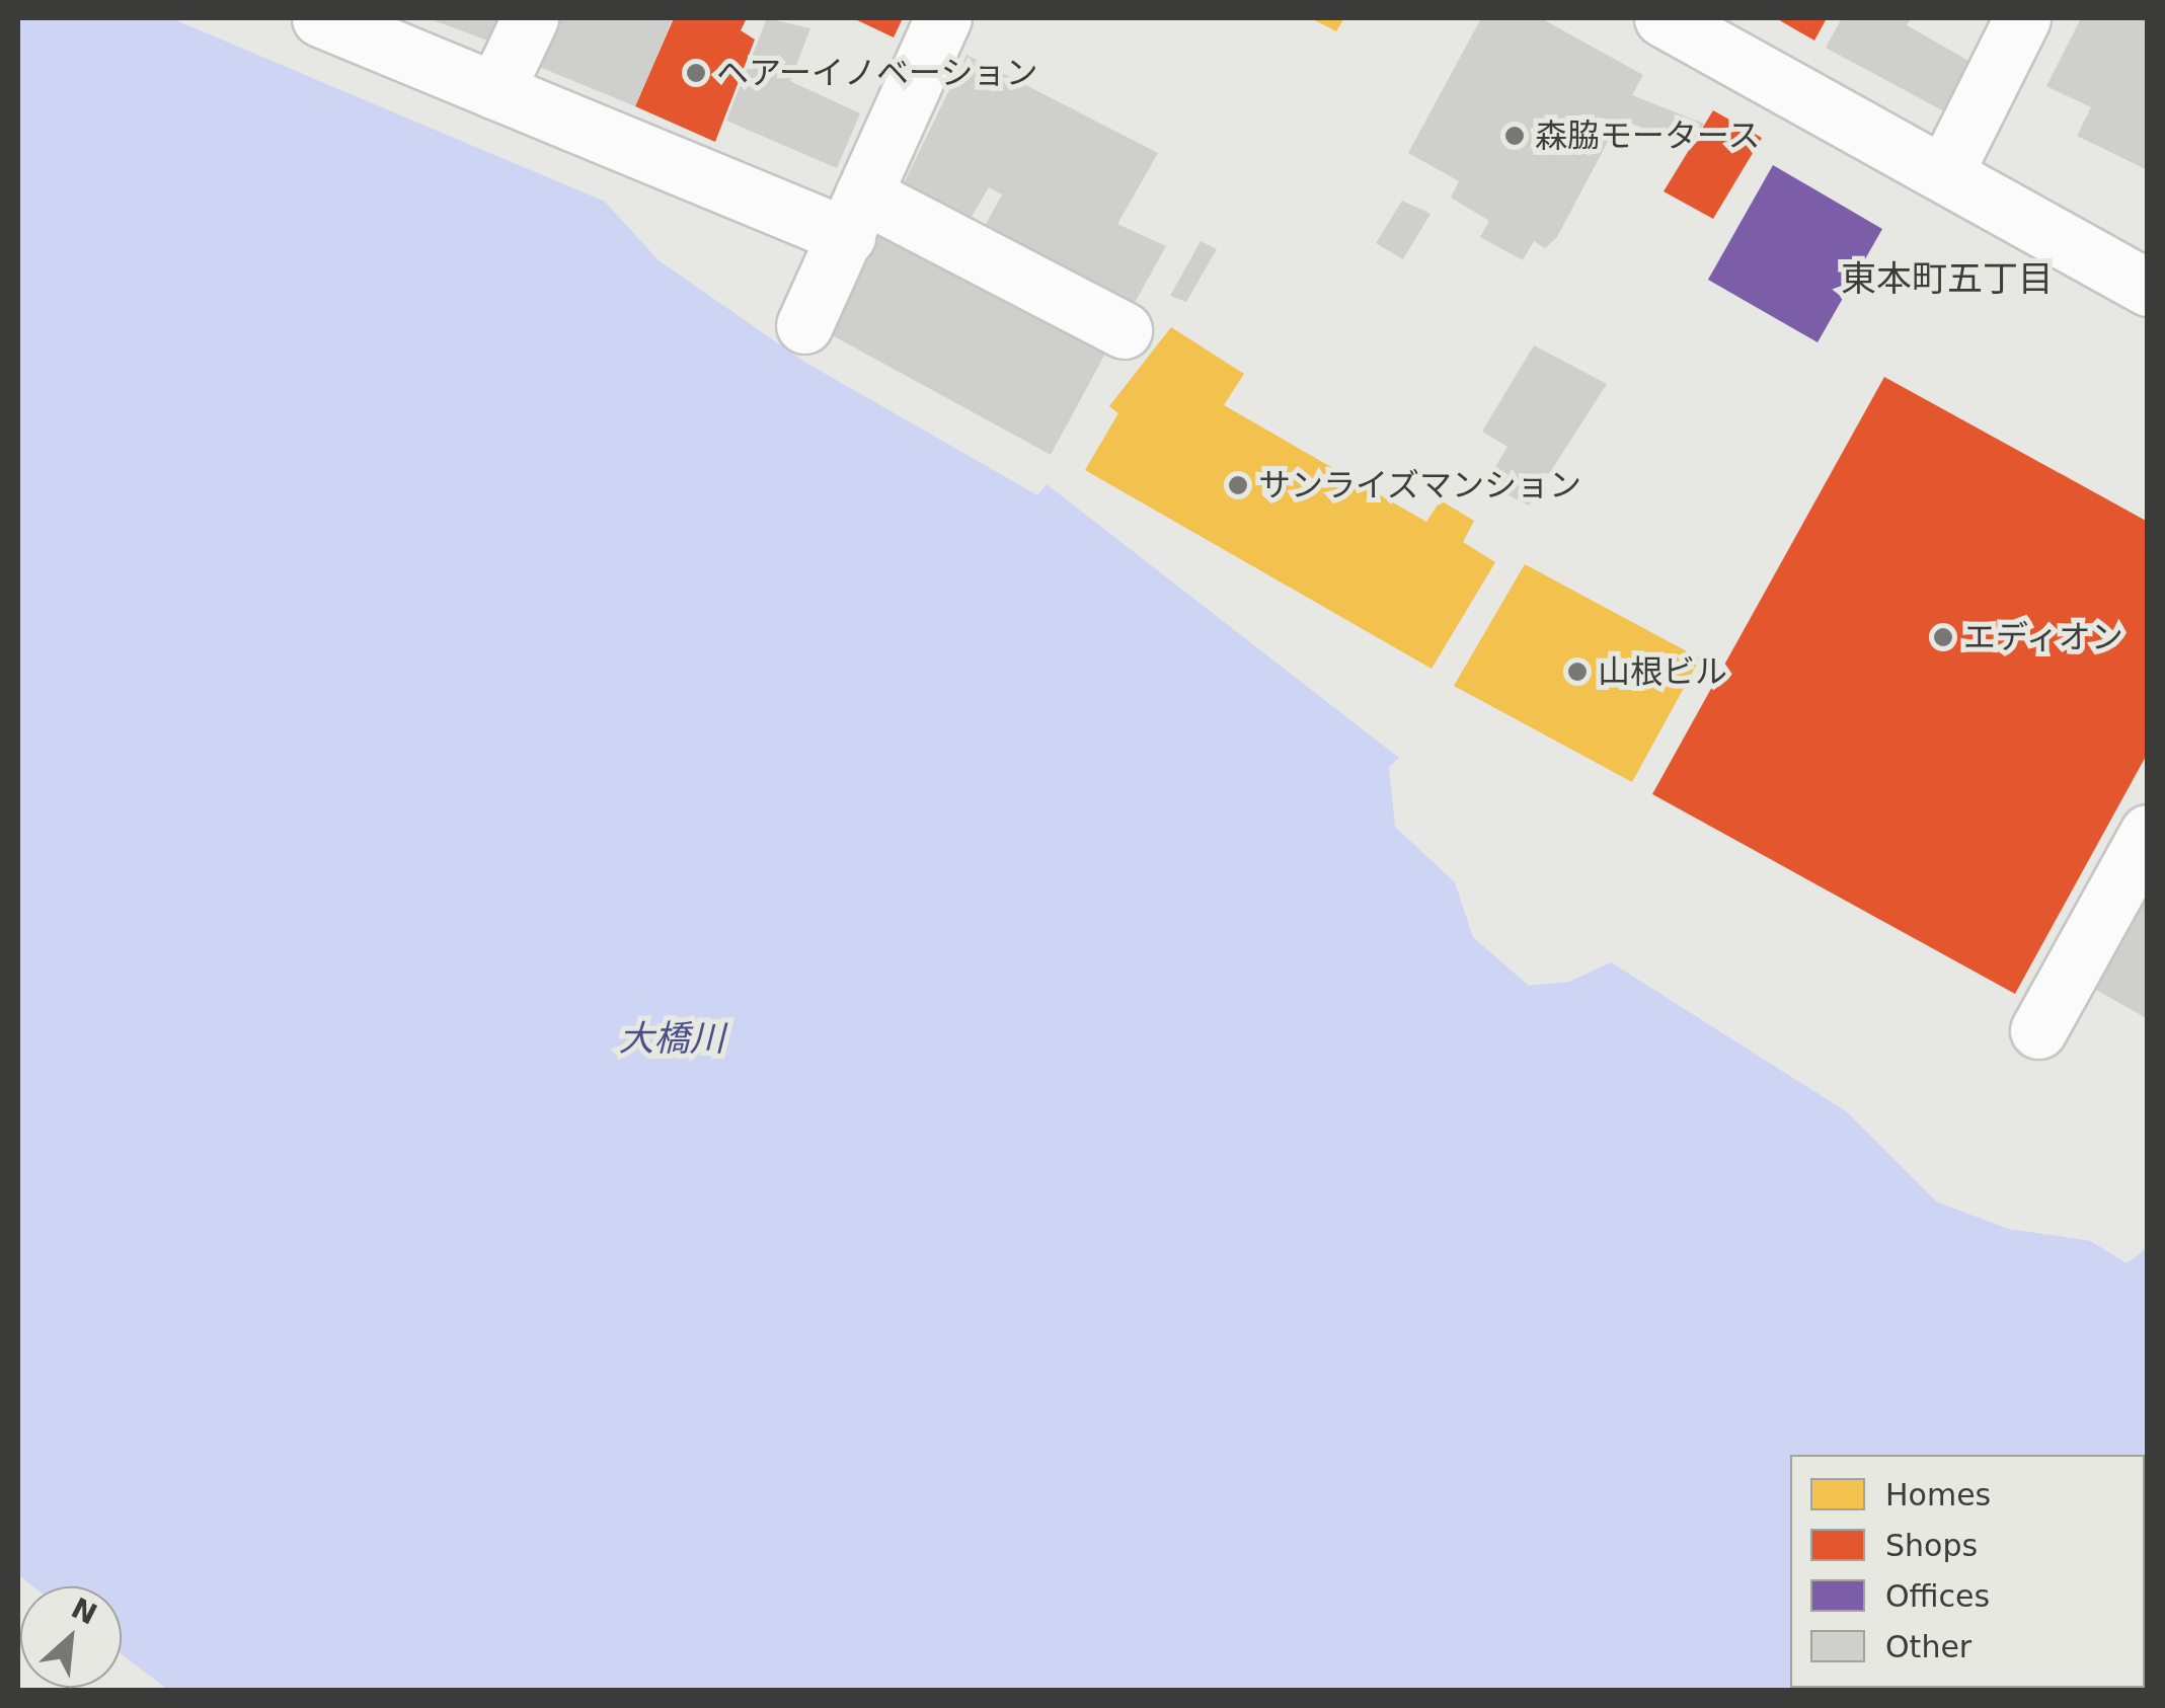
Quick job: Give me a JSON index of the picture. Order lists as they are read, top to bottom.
{
  "districts": ["東本町五丁目"],
  "water": ["大橋川"],
  "places": [
    "ヘアーイノベーション",
    "森脇モータース",
    "サンライズマンション",
    "エディオン",
    "山根ビル"
  ],
  "legend": [
    "Homes",
    "Shops",
    "Offices",
    "Other"
  ],
  "north": "top right"
}
